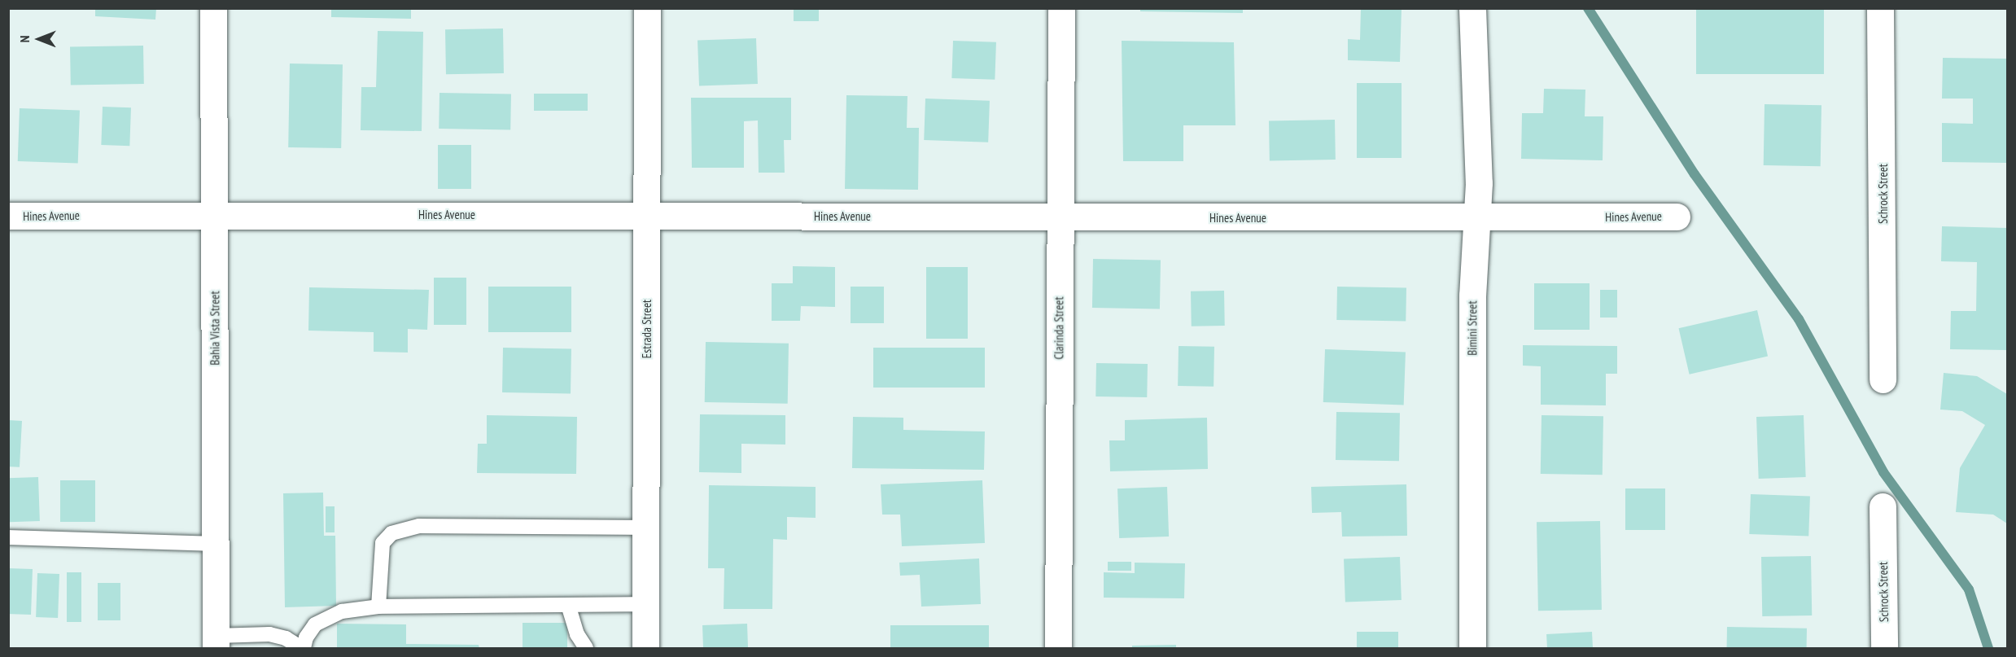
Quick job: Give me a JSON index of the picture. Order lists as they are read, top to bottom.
{
  "streets": {
    "street": [
      "Schrock Street",
      "Hines Avenue",
      "Bahia Vista Street",
      "Clarinda Street",
      "Bimini Street",
      "Estrada Street"
    ]
  },
  "crossings": [
    ["Hines Avenue", "Bahia Vista Street"],
    ["Hines Avenue", "Clarinda Street"],
    ["Hines Avenue", "Bimini Street"],
    ["Hines Avenue", "Estrada Street"]
  ],
  "north": "left"
}
